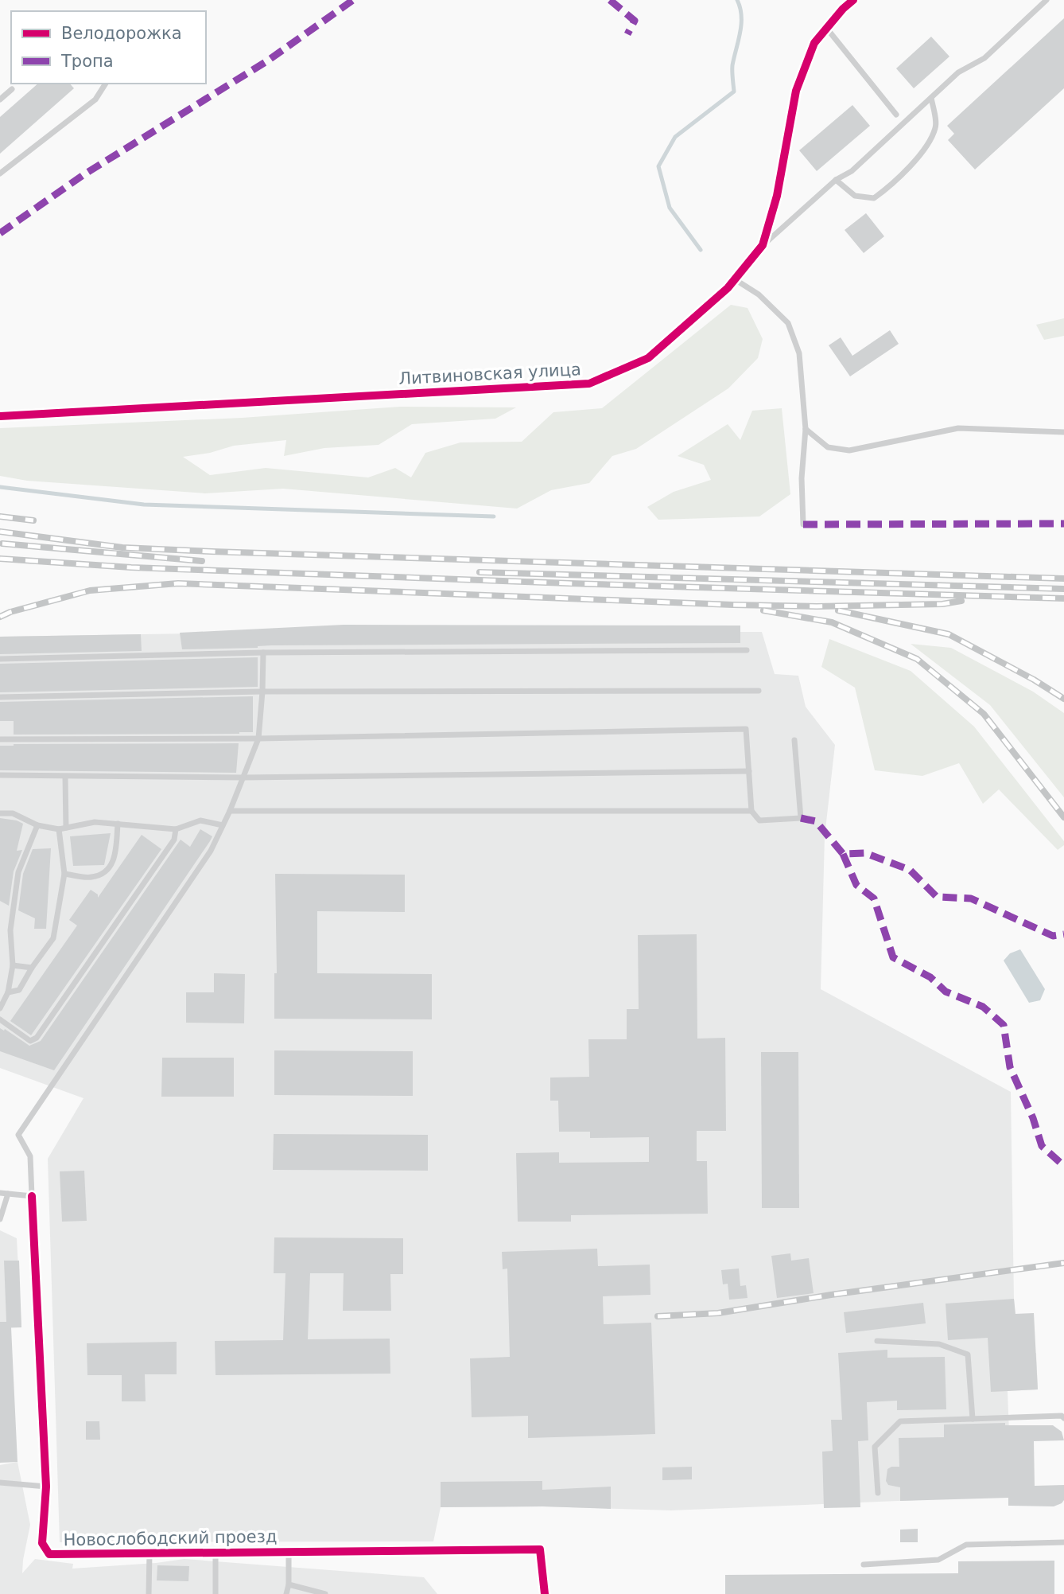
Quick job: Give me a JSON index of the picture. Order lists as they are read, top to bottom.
{
  "streets": {
    "street": ["Литвиновская улица", "Новослободский проезд"]
  },
  "legend": ["Велодорожка", "Тропа"]
}
